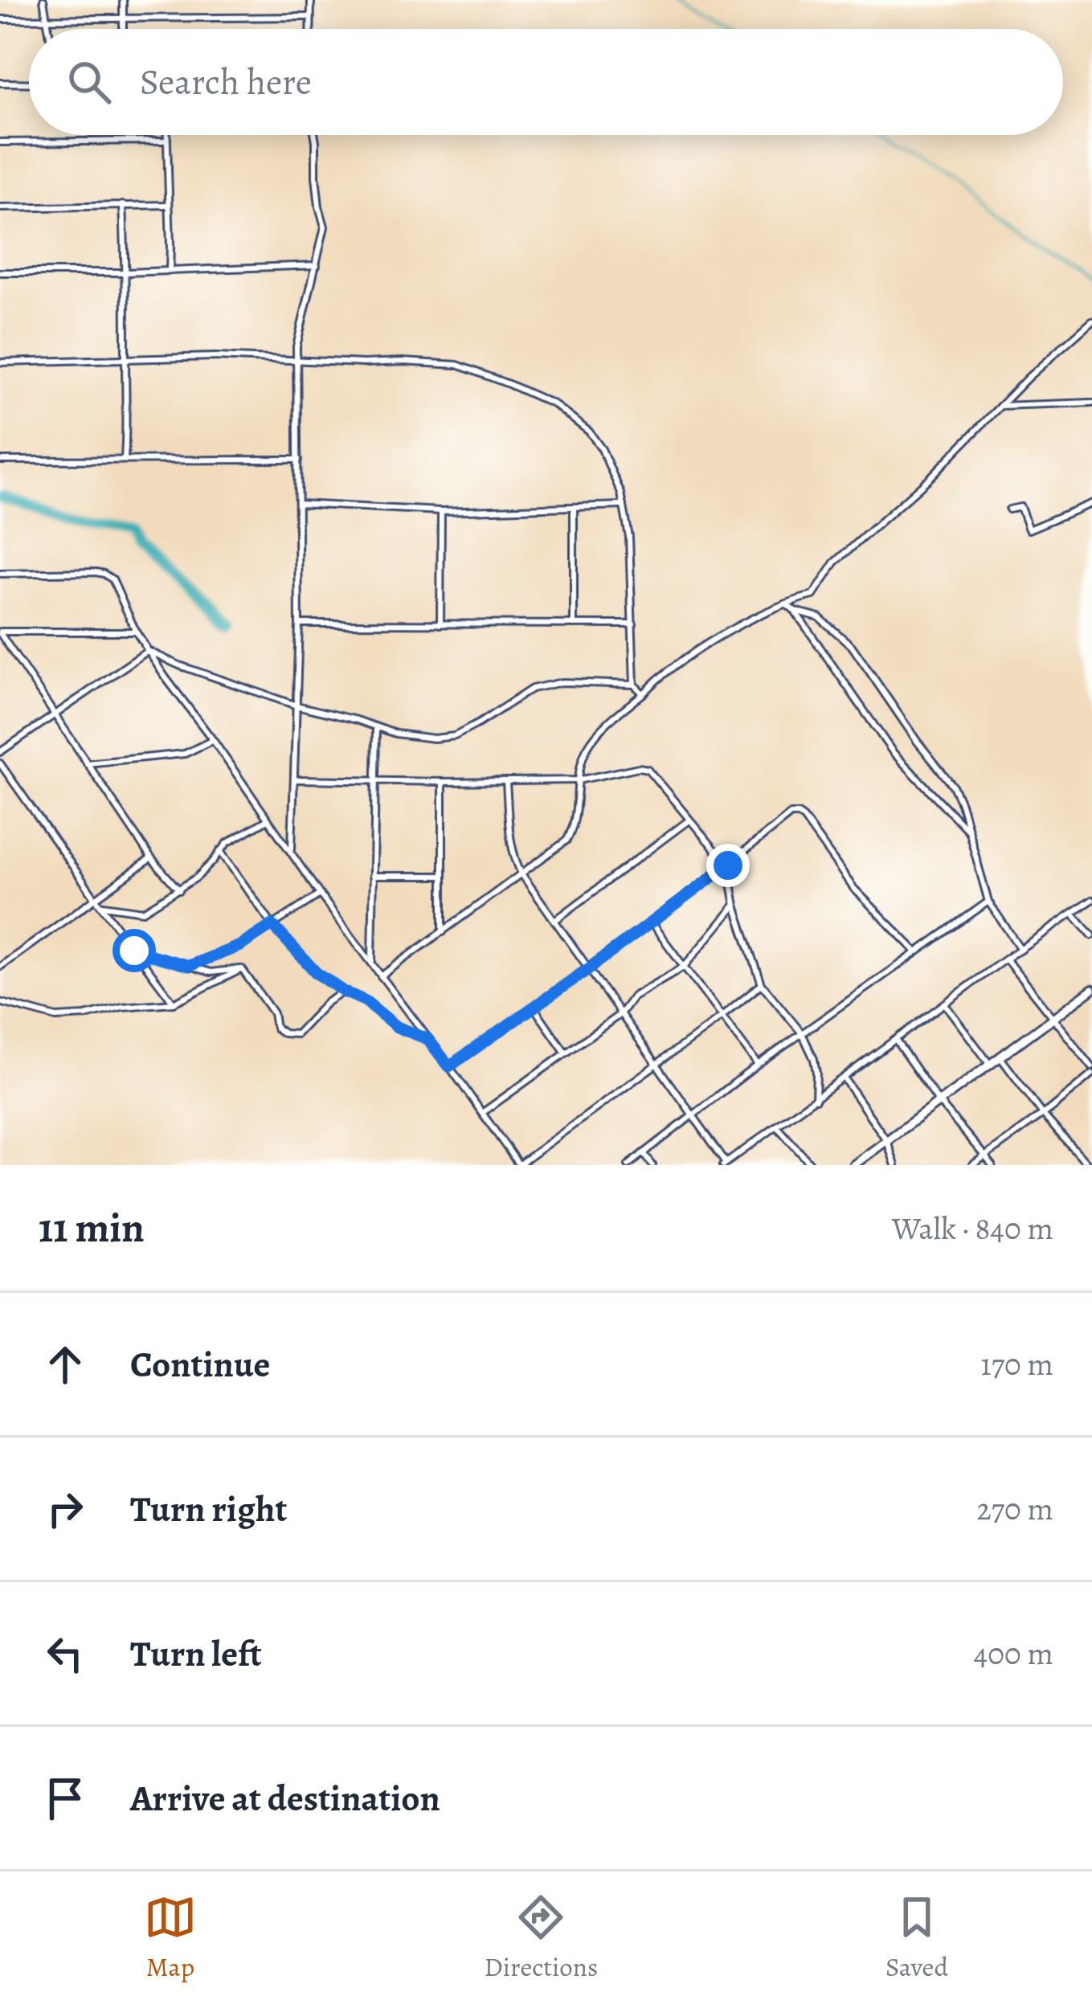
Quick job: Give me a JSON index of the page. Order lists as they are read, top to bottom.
{
  "page": {
    "search": "Search here",
    "heading": ["11 min", "Walk · 840 m"],
    "list": [
      ["Continue", "170 m"],
      ["Turn right", "270 m"],
      ["Turn left", "400 m"],
      "Arrive at destination"
    ],
    "nav": ["Map", "Directions", "Saved"]
  }
}
